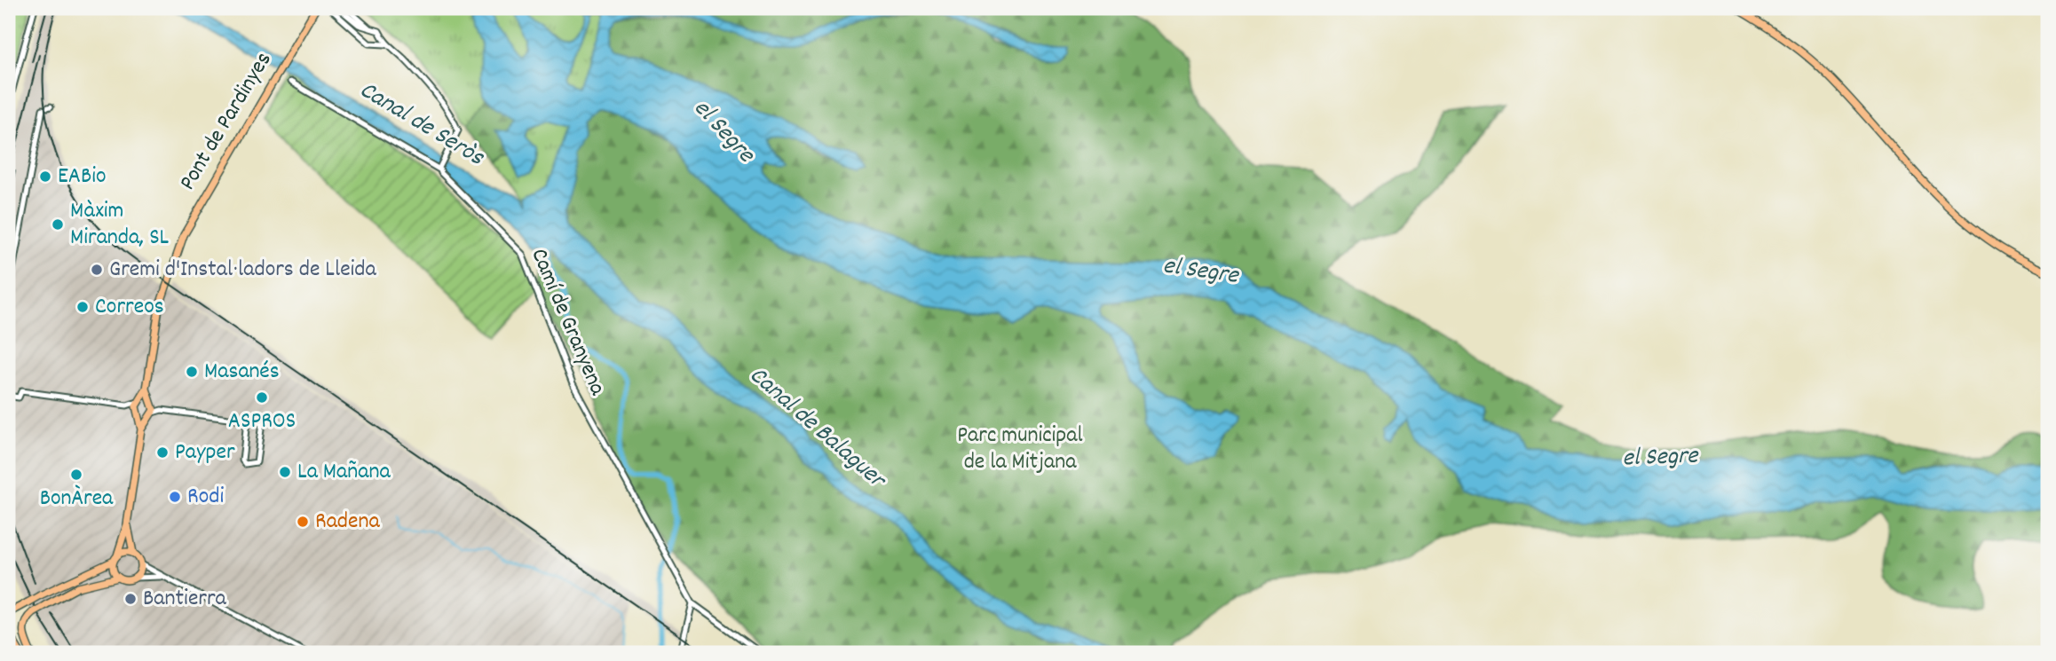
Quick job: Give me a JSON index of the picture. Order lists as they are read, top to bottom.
{
  "streets": {
    "main road": ["Pont de Pardinyes"],
    "street": ["Camí de Granyena"]
  },
  "water": ["Canal de Seròs", "el Segre", "Canal de Balaguer"],
  "parks": ["Parc municipal de la Mitjana"],
  "places": [
    "EABio",
    "Màxim Miranda, SL",
    "Gremi d'Instal·ladors de Lleida",
    "Correos",
    "Masanés",
    "ASPROS",
    "Payper",
    "La Mañana",
    "BonÀrea",
    "Rodi",
    "Radena",
    "Bantierra"
  ]
}
